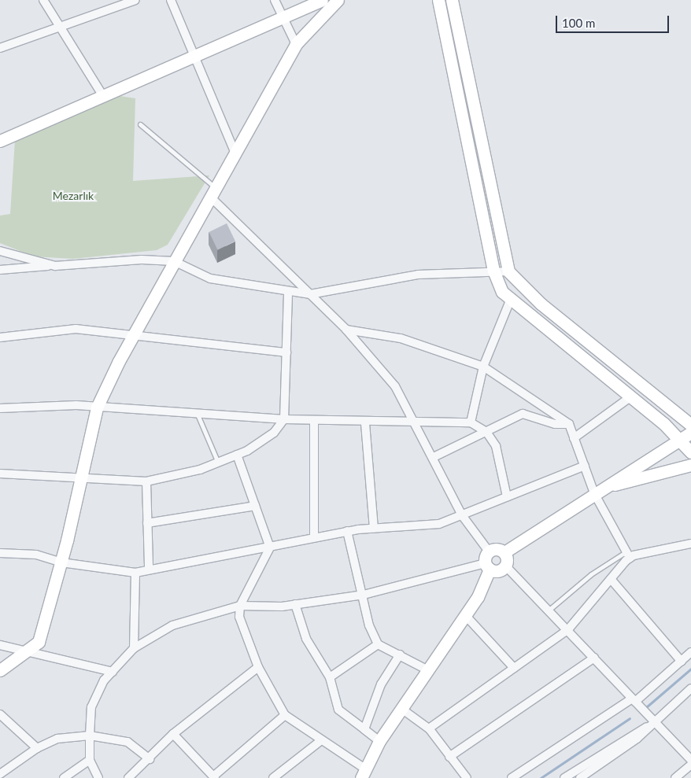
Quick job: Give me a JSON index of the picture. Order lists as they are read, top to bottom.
{
  "parks": ["Mezarlık"],
  "scale_bar": "100 m"
}
